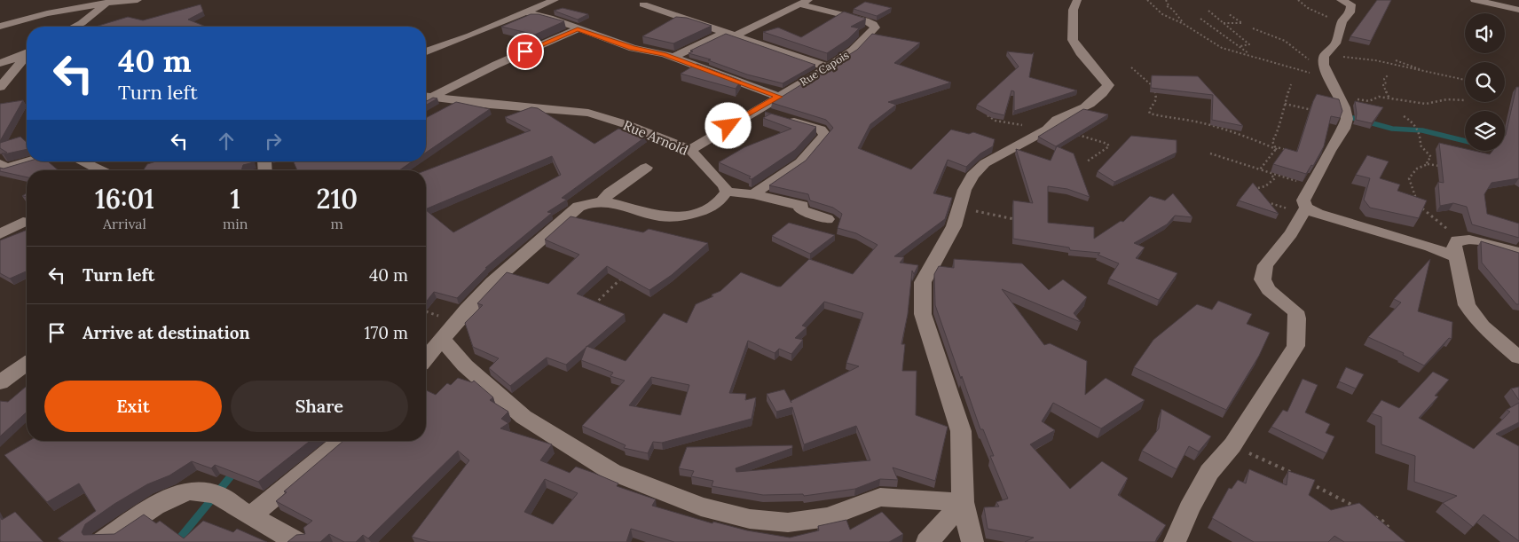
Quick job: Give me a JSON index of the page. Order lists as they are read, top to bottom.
{
  "streets": {
    "street": ["Rue Capois", "Rue Arnold"]
  },
  "crossings": [
    ["Rue Capois", "Rue Arnold"]
  ],
  "page": {
    "turn": ["40 m", "Turn left"],
    "eta": [
      "16:01",
      "Arrival",
      "1",
      "min",
      "210",
      "m"
    ],
    "list": [
      {
        "name": "Turn left",
        "value": "40 m"
      },
      {
        "name": "Arrive at destination",
        "value": "170 m"
      }
    ],
    "buttons": ["Exit", "Share"]
  }
}
